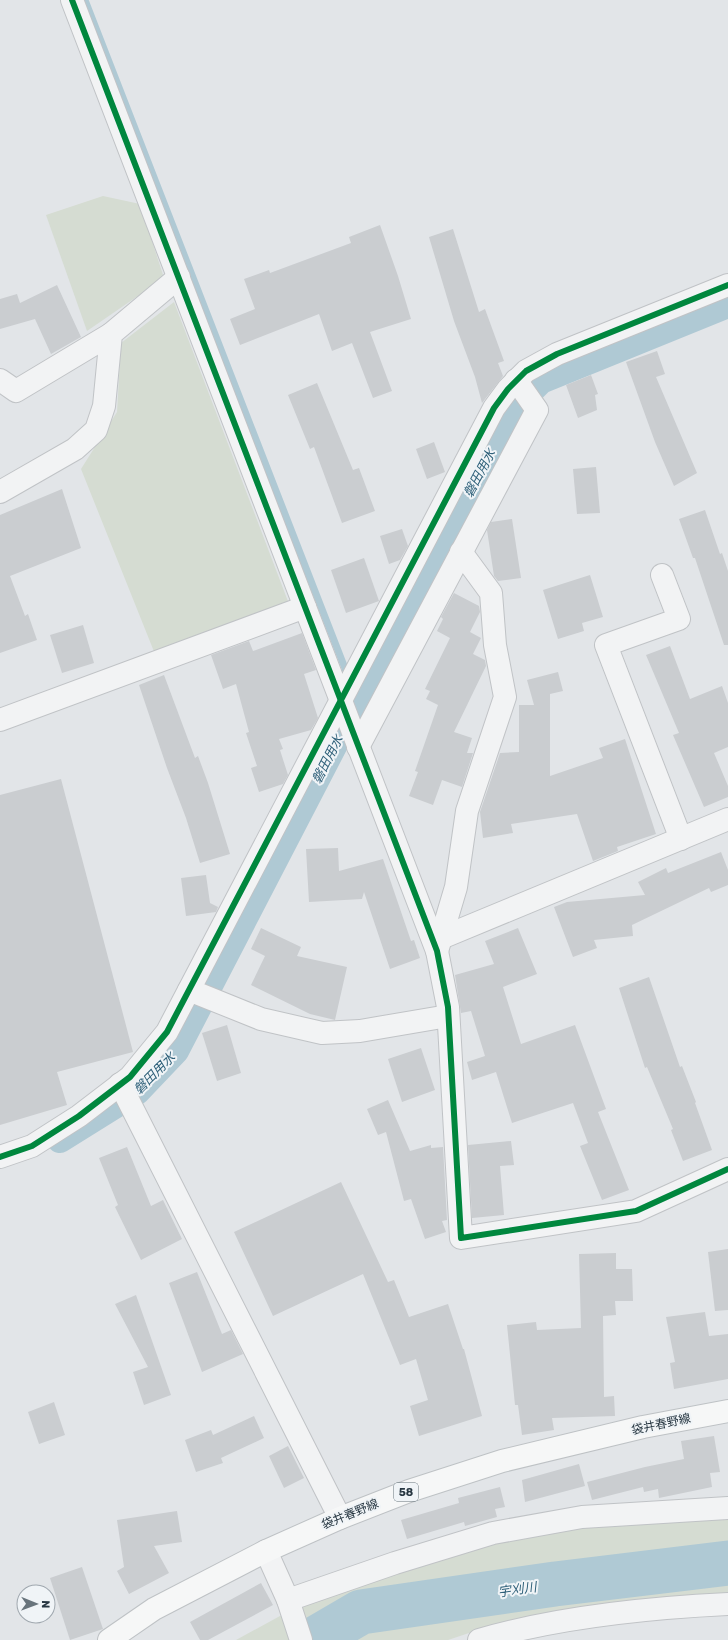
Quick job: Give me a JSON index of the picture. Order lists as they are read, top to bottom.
{
  "streets": {
    "main road": ["袋井春野線", "58"]
  },
  "water": ["磐田用水", "宇刈川"],
  "north": "right"
}
